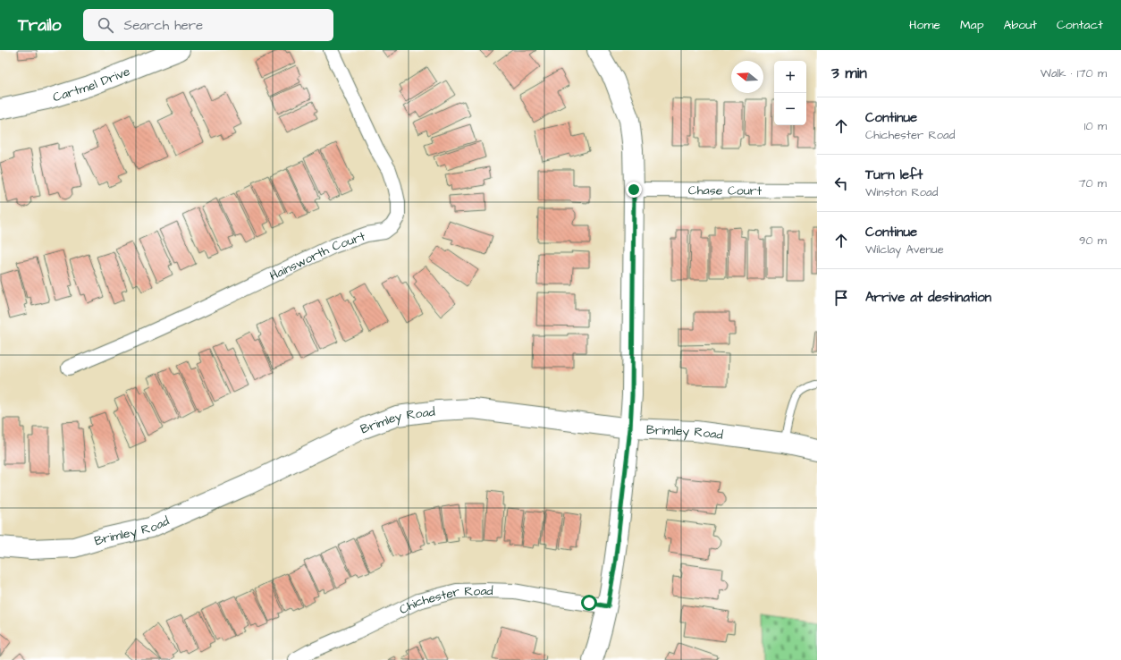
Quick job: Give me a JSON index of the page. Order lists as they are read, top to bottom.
{
  "streets": {
    "main road": ["Cartmel Drive", "Brimley Road"],
    "street": ["Chase Court", "Hainsworth Court", "Chichester Road"]
  },
  "north": "left",
  "page": {
    "header": "Trailo",
    "search": "Search here",
    "nav": [
      "Home",
      "Map",
      "About",
      "Contact"
    ],
    "heading": ["3 min", "Walk · 170 m"],
    "map_buttons": ["+", "−"],
    "list": [
      ["Continue", "Chichester Road", "10 m"],
      ["Turn left", "Winston Road", "70 m"],
      ["Continue", "Wilclay Avenue", "90 m"],
      "Arrive at destination"
    ]
  }
}
